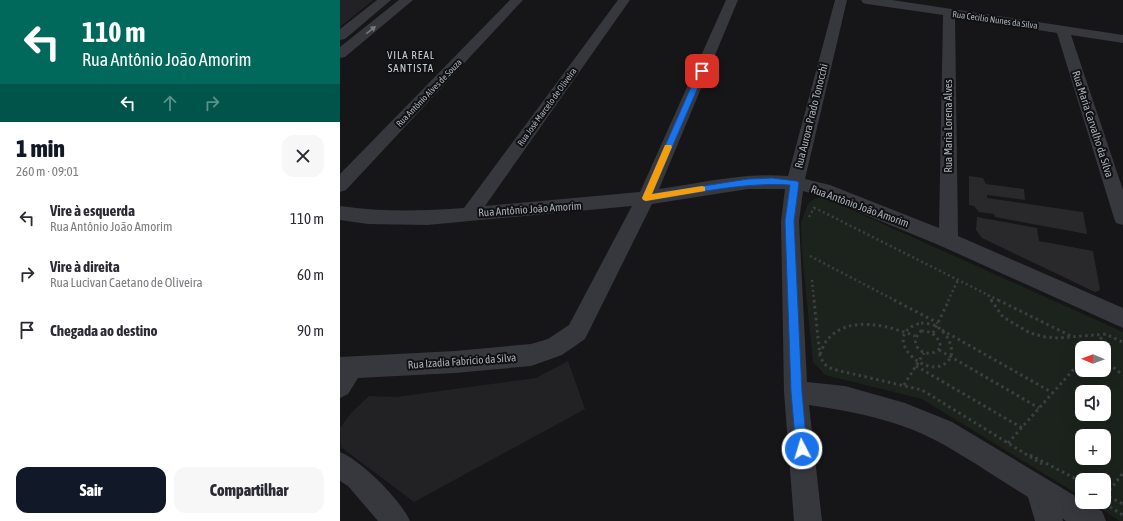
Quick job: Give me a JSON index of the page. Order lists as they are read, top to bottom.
{
  "streets": {
    "street": [
      "Rua Cecilio Nunes da Silva",
      "Rua Antônio Alves de Souza",
      "Rua José Marcelo de Oliveira",
      "Rua Aurora Prado Tonocchi",
      "Rua Maria Carvalho da Silva",
      "Rua Maria Lorena Alves",
      "Rua Antônio João Amorim",
      "Rua Izadia Fabricio da Silva"
    ]
  },
  "crossings": [
    ["Rua Cecilio Nunes da Silva", "Rua Maria Carvalho da Silva"],
    ["Rua Cecilio Nunes da Silva", "Rua Maria Lorena Alves"],
    ["Rua José Marcelo de Oliveira", "Rua Antônio João Amorim"],
    ["Rua Aurora Prado Tonocchi", "Rua Antônio João Amorim"],
    ["Rua Maria Lorena Alves", "Rua Antônio João Amorim"],
    ["Rua Antônio João Amorim", "Rua Izadia Fabricio da Silva"]
  ],
  "districts": ["VILA REAL SANTISTA"],
  "north": "left",
  "page": {
    "turn": ["110 m", "Rua Antônio João Amorim"],
    "heading": ["1 min", "260 m · 09:01"],
    "list": [
      {
        "name": "Vire à esquerda",
        "note": "Rua Antônio João Amorim",
        "value": "110 m"
      },
      {
        "name": "Vire à direita",
        "note": "Rua Lucivan Caetano de Oliveira",
        "value": "60 m"
      },
      {
        "name": "Chegada ao destino",
        "value": "90 m"
      }
    ],
    "map_buttons": ["+", "−"],
    "buttons": ["Sair", "Compartilhar"]
  }
}
